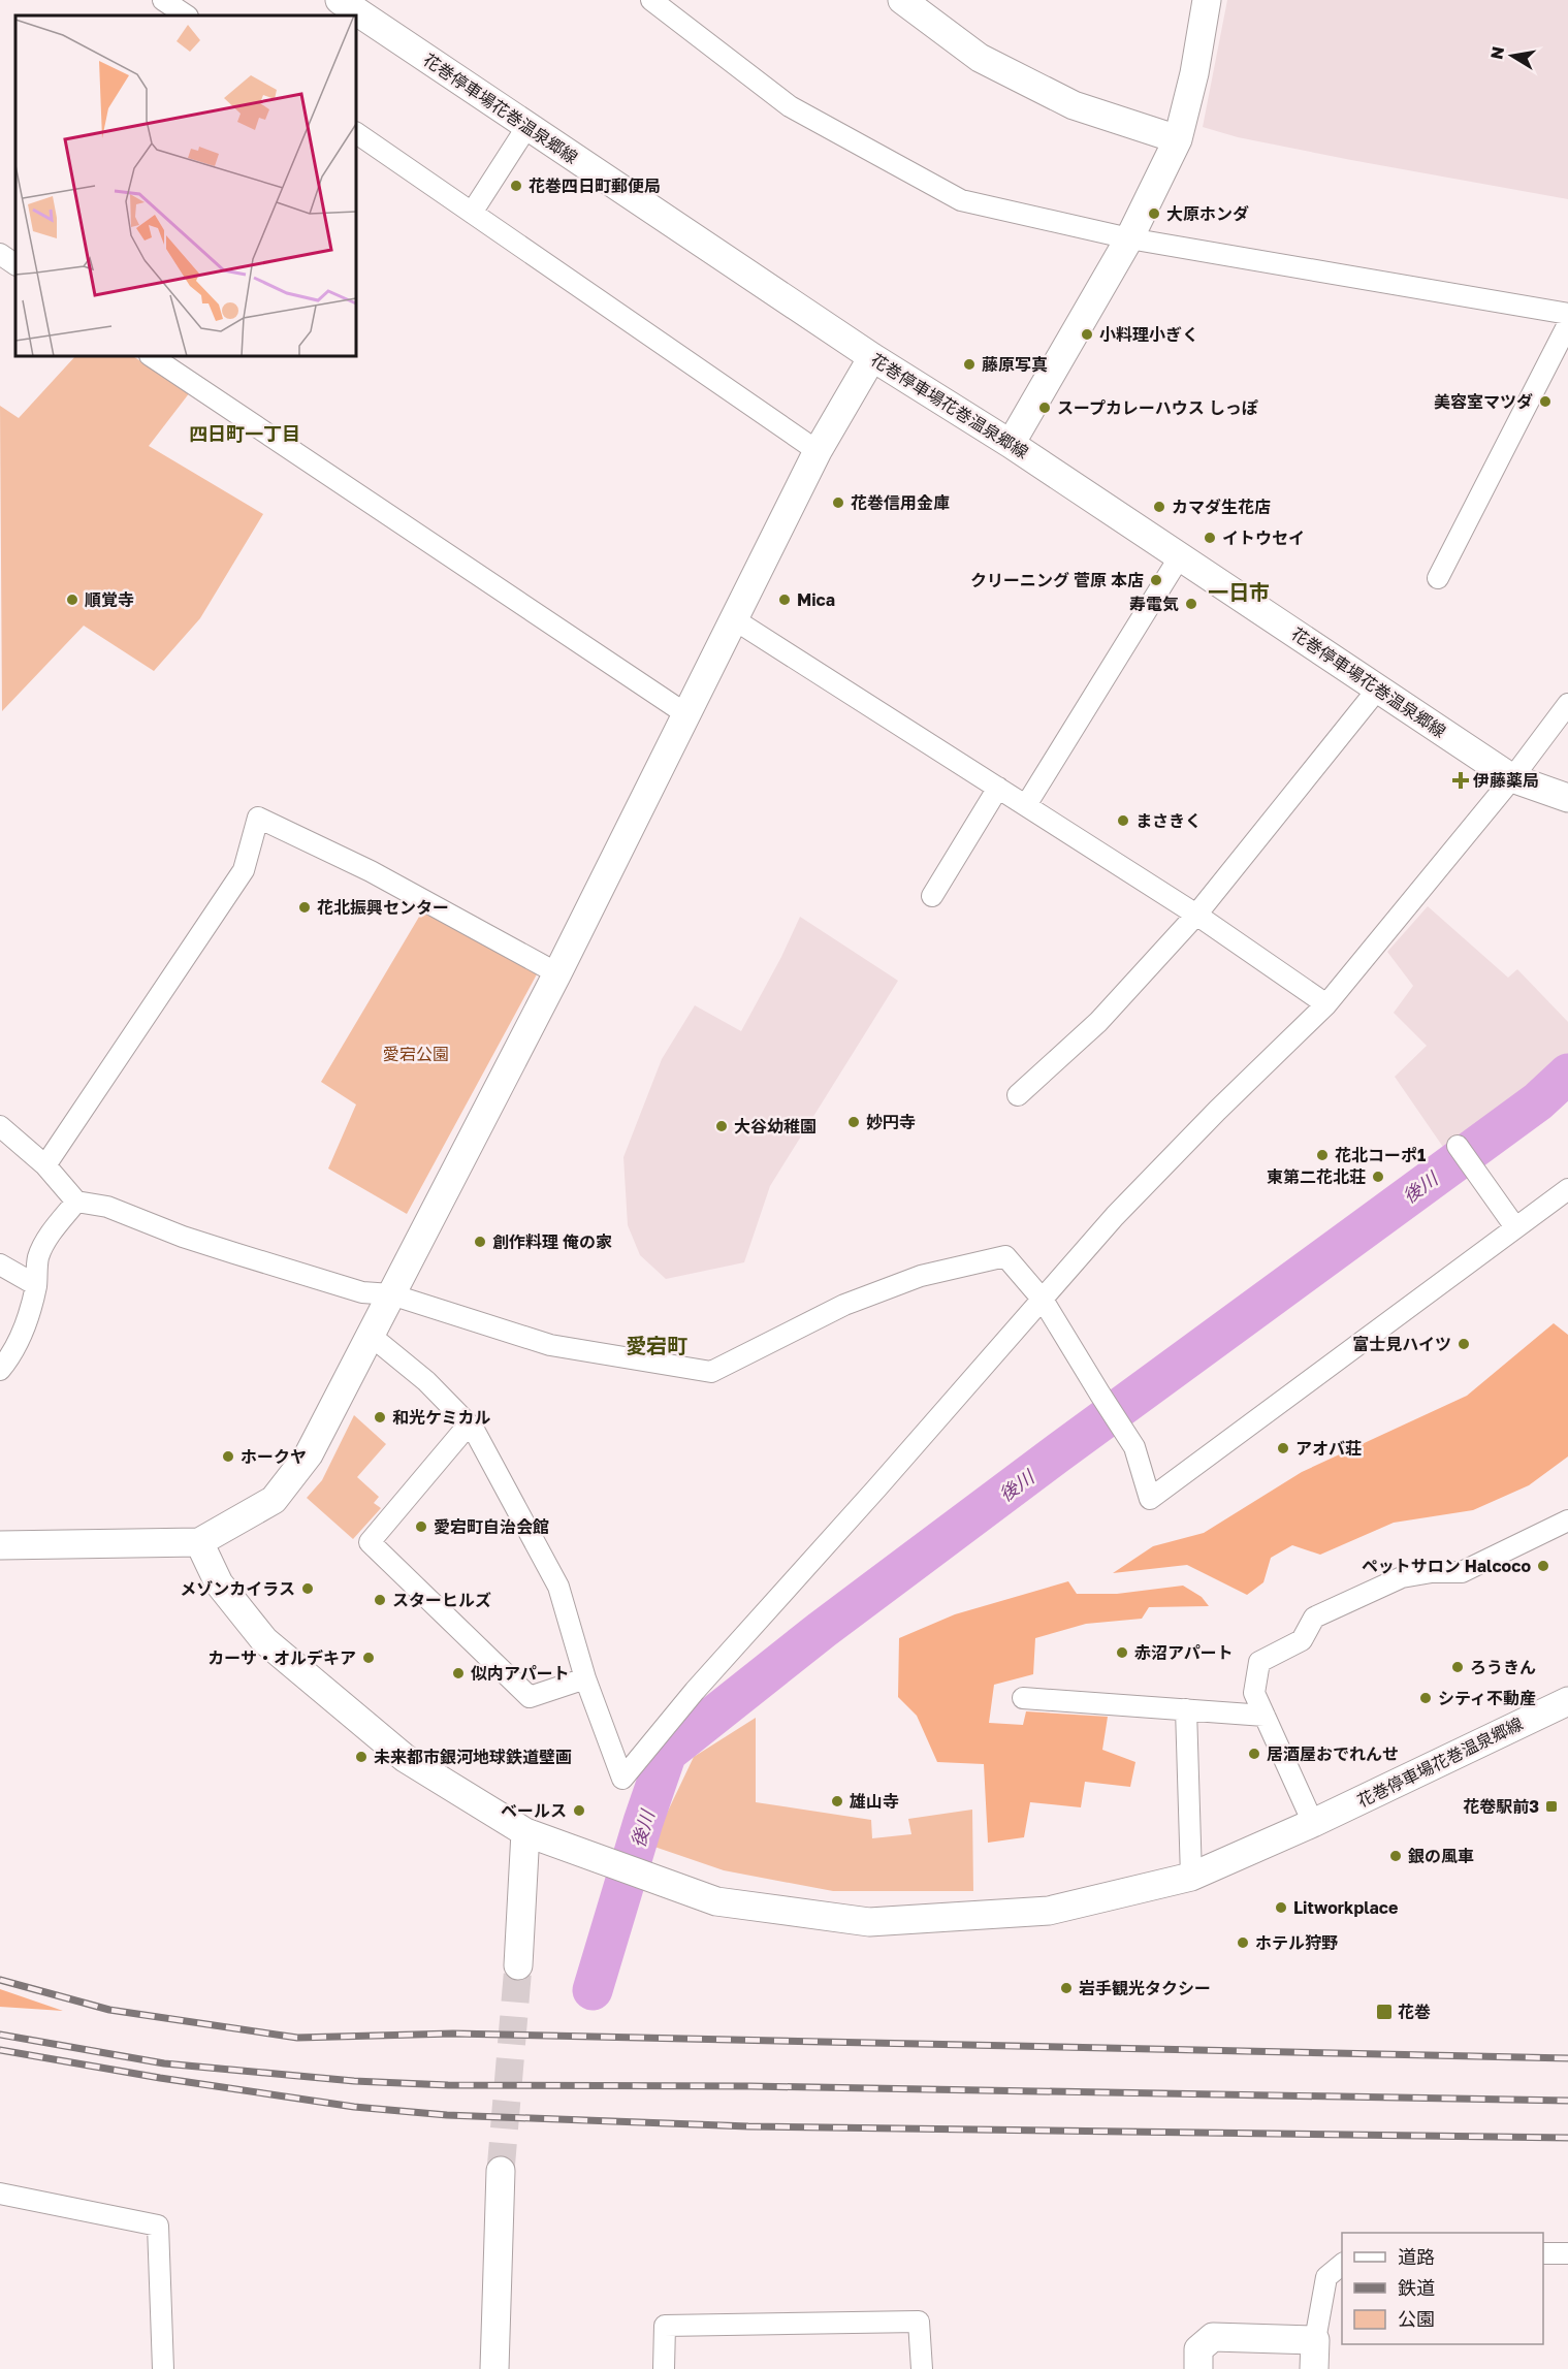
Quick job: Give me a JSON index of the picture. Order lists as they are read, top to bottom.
{
  "streets": {
    "street": ["花巻停車場花巻温泉郷線"]
  },
  "districts": ["四日町一丁目", "一日市", "愛宕町"],
  "water": ["後川"],
  "parks": ["愛宕公園"],
  "places": {
    "other": [
      "花巻四日町郵便局",
      "大原ホンダ",
      "小料理小ぎく",
      "藤原写真",
      "美容室マツダ",
      "スープカレーハウス しっぽ",
      "花巻信用金庫",
      "カマダ生花店",
      "イトウセイ",
      "クリーニング 菅原 本店",
      "順覚寺",
      "Mica",
      "寿電気",
      "まさきく",
      "花北振興センター",
      "妙円寺",
      "大谷幼稚園",
      "花北コーポ1",
      "東第二花北荘",
      "創作料理 俺の家",
      "富士見ハイツ",
      "和光ケミカル",
      "アオバ荘",
      "ホークヤ",
      "愛宕町自治会館",
      "ペットサロン Halcoco",
      "メゾンカイラス",
      "スターヒルズ",
      "赤沼アパート",
      "カーサ・オルデキア",
      "ろうきん",
      "似内アパート",
      "シティ不動産",
      "居酒屋おでれんせ",
      "未来都市銀河地球鉄道壁画",
      "雄山寺",
      "ベールス",
      "銀の風車",
      "Litworkplace",
      "ホテル狩野",
      "岩手観光タクシー"
    ],
    "health": ["伊藤薬局"],
    "transit": ["花卷駅前3", "花巻"]
  },
  "legend": ["道路", "鉄道", "公園"],
  "north": "left"
}
